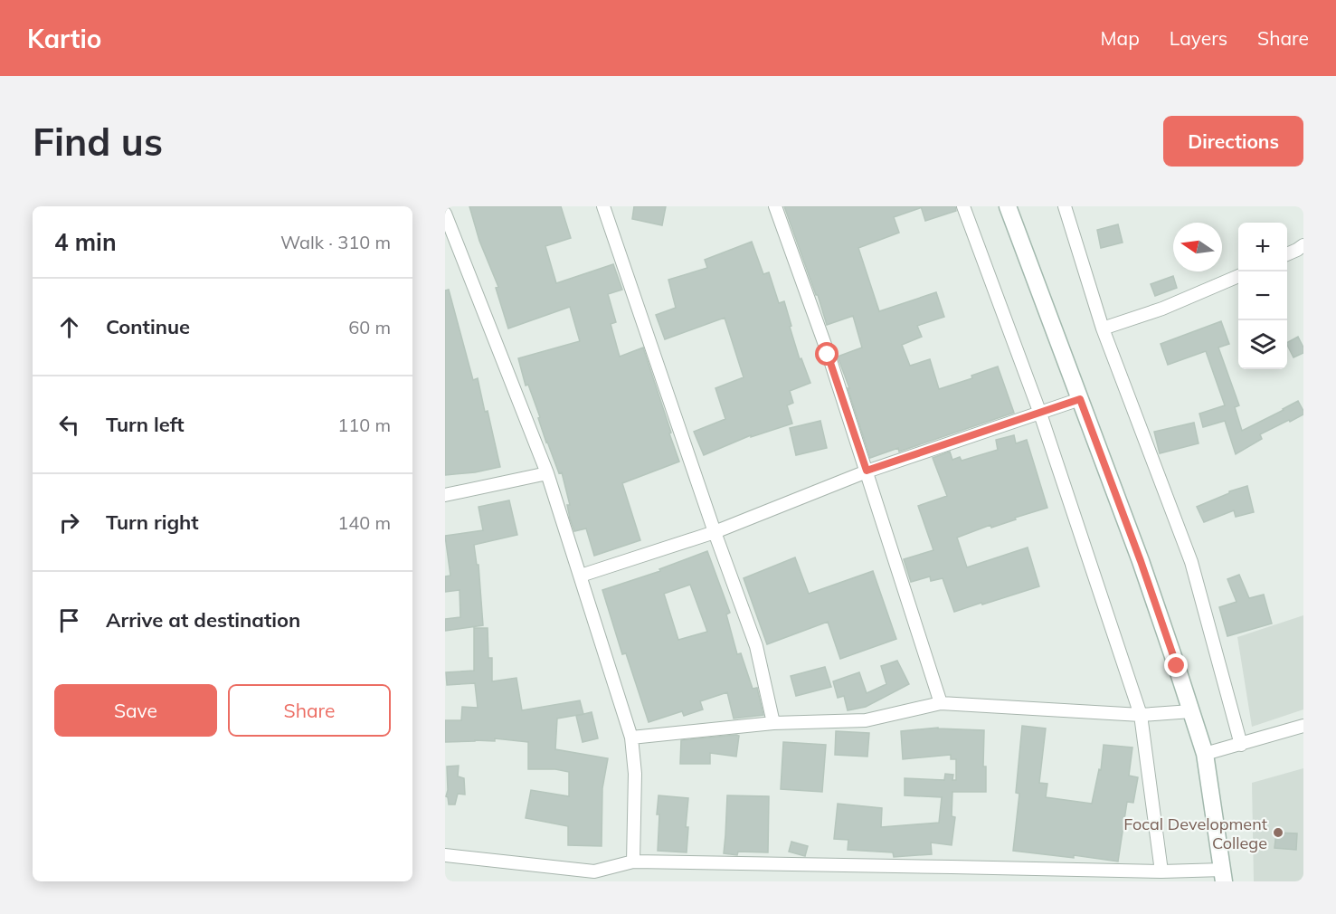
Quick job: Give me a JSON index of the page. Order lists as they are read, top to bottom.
{
  "places": ["Focal Development College"],
  "north": "left",
  "page": {
    "header": "Kartio",
    "nav": ["Map", "Layers", "Share"],
    "buttons": [
      "Directions",
      ["Save", "Share"]
    ],
    "title": "Find us",
    "heading": ["4 min", "Walk · 310 m"],
    "map_buttons": ["+", "−"],
    "list": [
      ["Continue", "60 m"],
      ["Turn left", "110 m"],
      ["Turn right", "140 m"],
      "Arrive at destination"
    ]
  }
}
